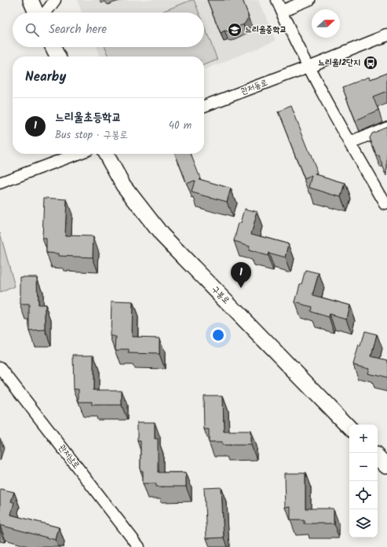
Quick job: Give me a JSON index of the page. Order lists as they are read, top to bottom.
{
  "streets": {
    "main road": ["구봉로"],
    "street": ["관저동로", "관저남로"]
  },
  "places": {
    "school or university": ["느리울중학교"],
    "bus stop": ["느리울12단지"]
  },
  "north": "right",
  "page": {
    "search": "Search here",
    "heading": "Nearby",
    "list": [
      {
        "mark": "1",
        "name": "느리울초등학교",
        "note": "Bus stop · 구봉로",
        "value": "40 m"
      }
    ],
    "pins": "1",
    "map_buttons": ["+", "−"]
  }
}
